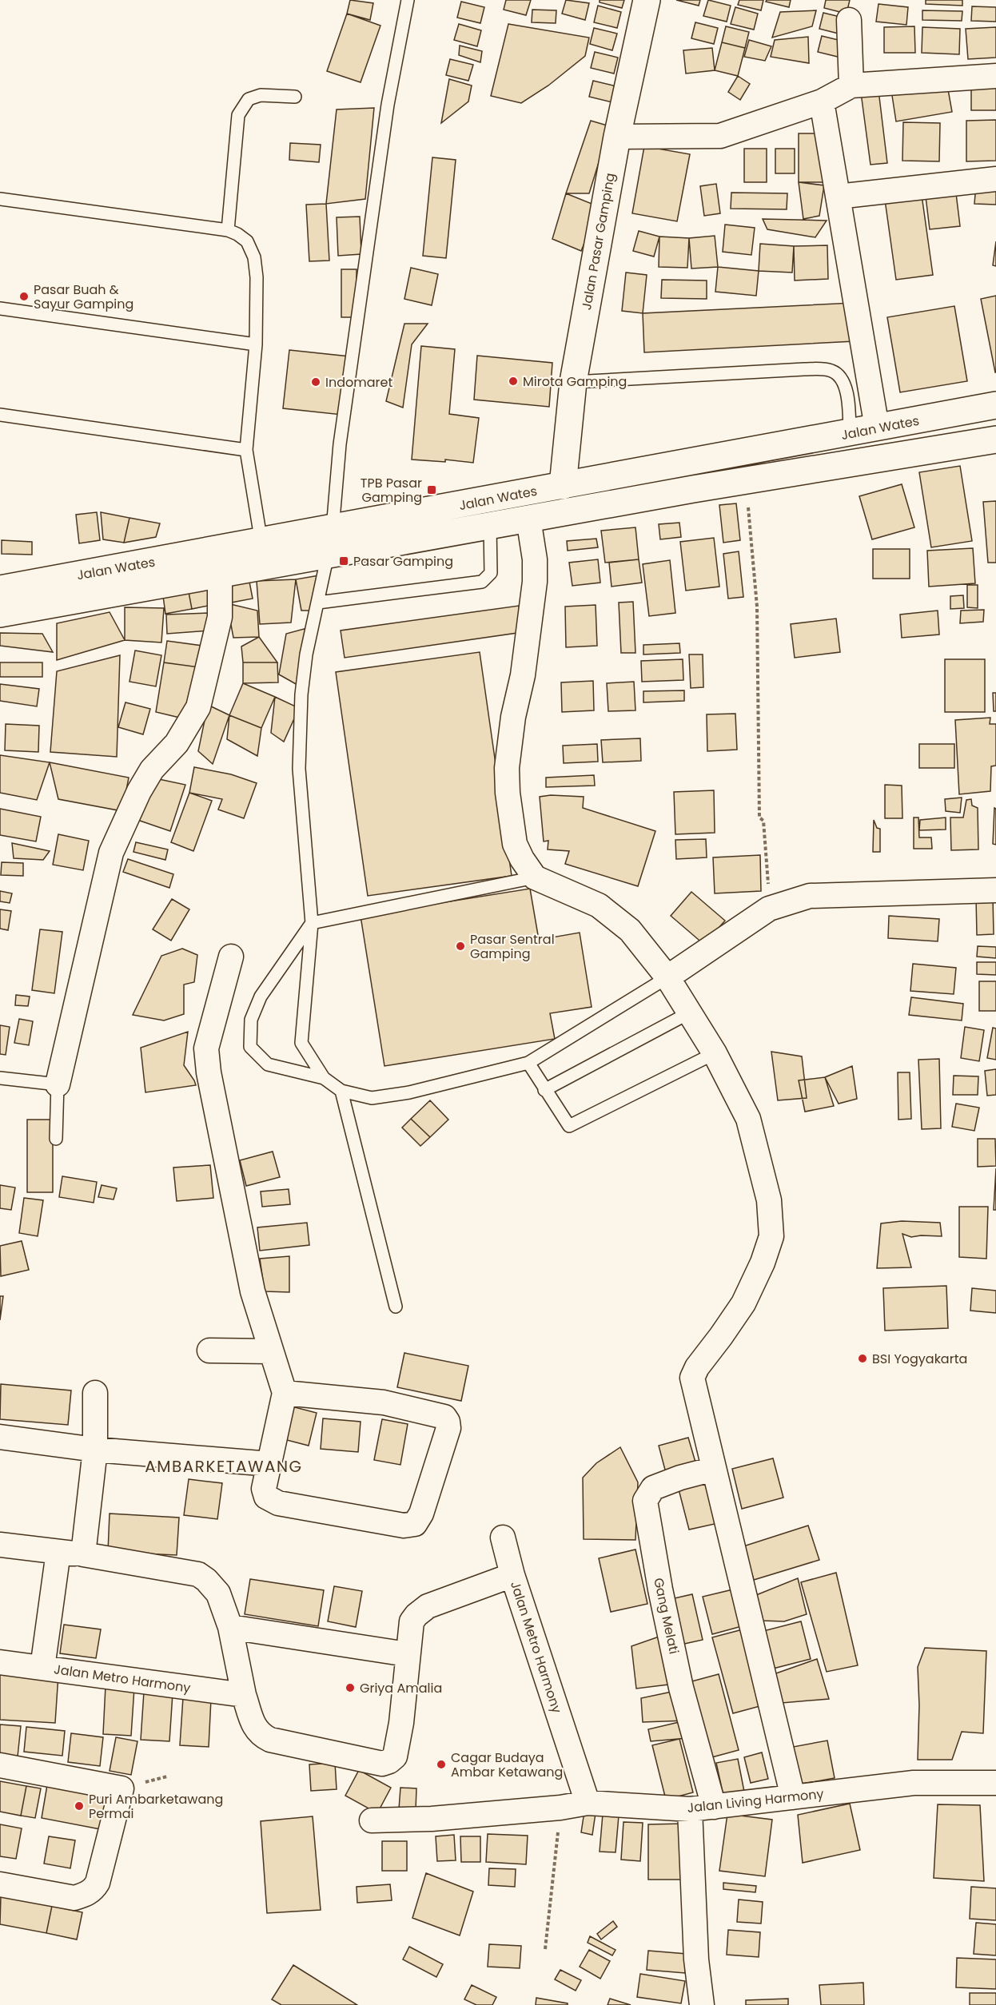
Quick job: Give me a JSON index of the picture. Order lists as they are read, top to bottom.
{
  "streets": {
    "main road": ["Jalan Pasar Gamping", "Jalan Wates"],
    "street": ["Gang Melati", "Jalan Metro Harmony", "Jalan Living Harmony"]
  },
  "crossings": [
    ["Jalan Pasar Gamping", "Jalan Wates"],
    ["Gang Melati", "Jalan Living Harmony"],
    ["Jalan Metro Harmony", "Jalan Living Harmony"]
  ],
  "districts": ["AMBARKETAWANG"],
  "places": {
    "other": [
      "Pasar Buah & Sayur Gamping",
      "Mirota Gamping",
      "Indomaret",
      "Pasar Sentral Gamping",
      "BSI Yogyakarta",
      "Griya Amalia",
      "Cagar Budaya Ambar Ketawang",
      "Puri Ambarketawang Permai"
    ],
    "transit": ["TPB Pasar Gamping", "Pasar Gamping"]
  }
}
